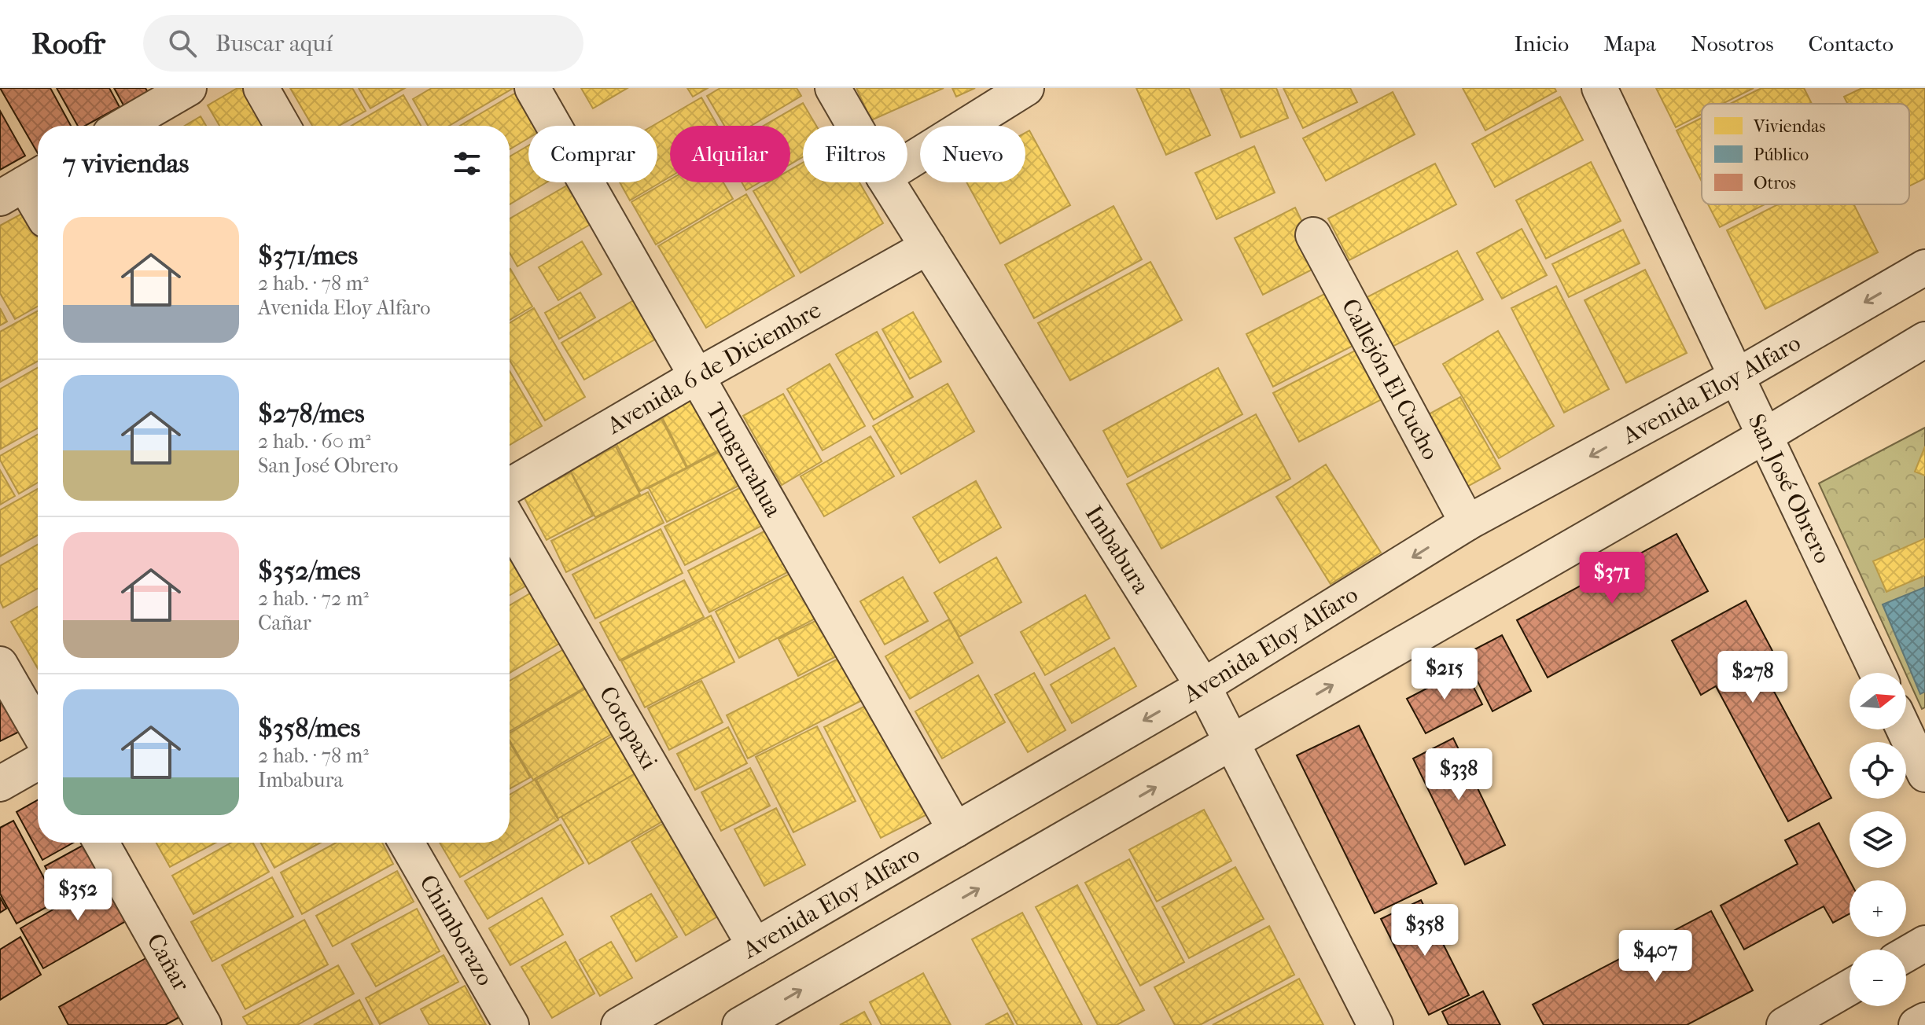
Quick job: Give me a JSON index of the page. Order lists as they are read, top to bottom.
{
  "streets": {
    "street": [
      "Avenida 6 de Diciembre",
      "Callejón El Cucho",
      "Avenida Eloy Alfaro",
      "Tungurahua",
      "San José Obrero",
      "Imbabura",
      "Cotopaxi",
      "Chimborazo",
      "Cañar"
    ]
  },
  "crossings": [
    ["Avenida 6 de Diciembre", "Tungurahua"],
    ["Avenida 6 de Diciembre", "Imbabura"],
    ["Callejón El Cucho", "Avenida Eloy Alfaro"],
    ["Avenida Eloy Alfaro", "Tungurahua"],
    ["Avenida Eloy Alfaro", "San José Obrero"],
    ["Avenida Eloy Alfaro", "Imbabura"],
    ["Avenida Eloy Alfaro", "Cotopaxi"]
  ],
  "legend": ["Viviendas", "Público", "Otros"],
  "north": "right",
  "page": {
    "header": "Roofr",
    "search": "Buscar aquí",
    "nav": [
      "Inicio",
      "Mapa",
      "Nosotros",
      "Contacto"
    ],
    "chip": [
      "Comprar",
      "Alquilar",
      "Filtros",
      "Nuevo"
    ],
    "heading": "7 viviendas",
    "list": [
      {
        "name": "$371/mes",
        "note": "2 hab. · 78 m² · Avenida Eloy Alfaro"
      },
      {
        "name": "$278/mes",
        "note": "2 hab. · 60 m² · San José Obrero"
      },
      {
        "name": "$352/mes",
        "note": "2 hab. · 72 m² · Cañar"
      },
      {
        "name": "$358/mes",
        "note": "2 hab. · 78 m² · Imbabura"
      }
    ],
    "price": [
      "$371",
      "$215",
      "$278",
      "$338",
      "$352",
      "$358",
      "$407"
    ],
    "map_buttons": ["+", "−"]
  }
}
